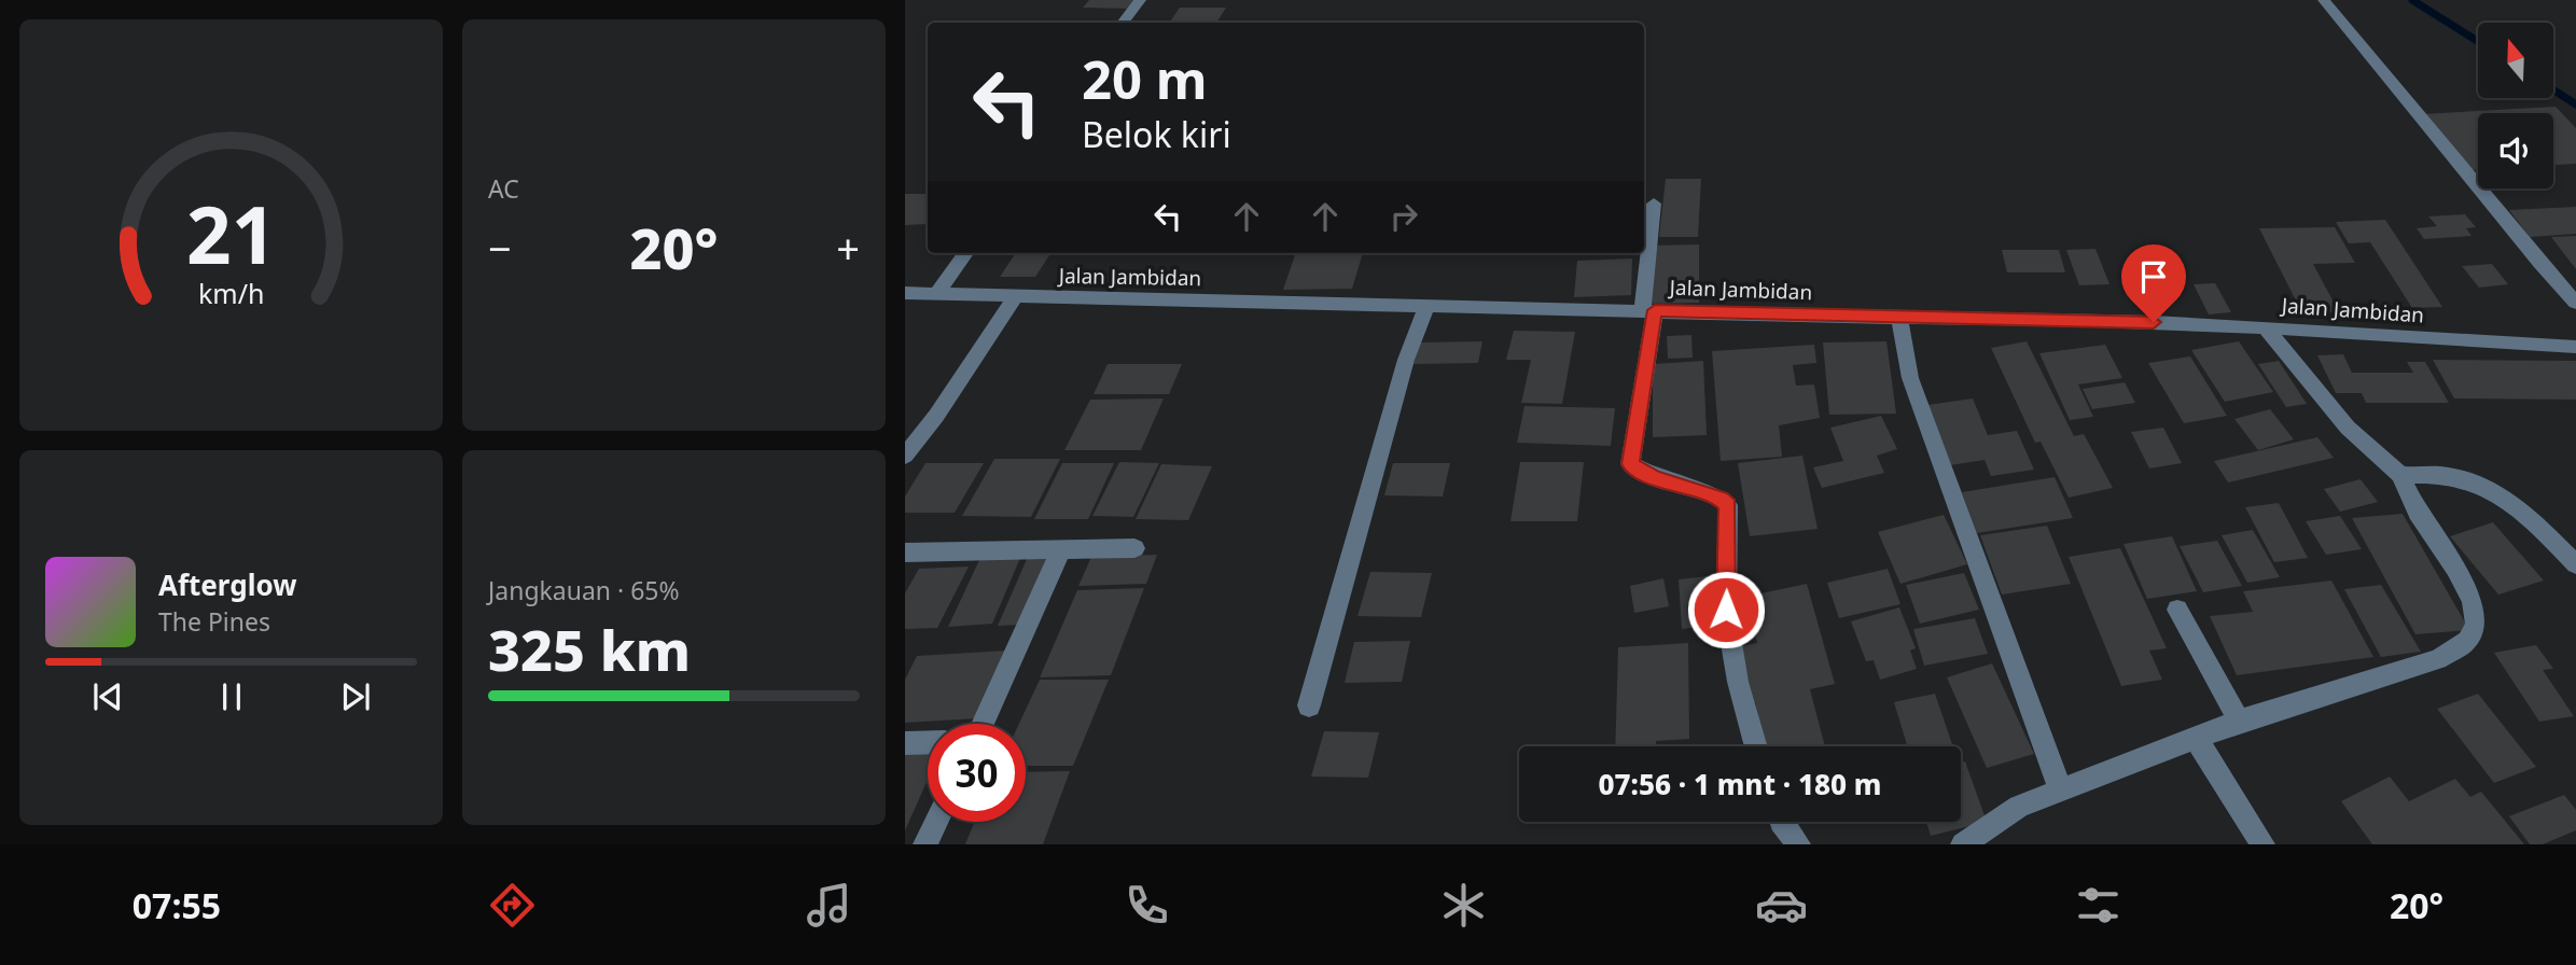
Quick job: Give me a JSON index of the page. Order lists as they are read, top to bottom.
{
  "streets": {
    "street": ["Jalan Jambidan"]
  },
  "north": "top",
  "page": {
    "tile": [
      "AC",
      ["Jangkauan · 65%", "325 km"]
    ],
    "turn": ["20 m", "Belok kiri"],
    "heat": ["−", "20°", "+"],
    "song": ["Afterglow", "The Pines"],
    "limit": "30",
    "trip": "07:56 · 1 mnt · 180 m",
    "tabs": ["07:55", "20°"],
    "gauge": ["21", "km/h"]
  }
}
